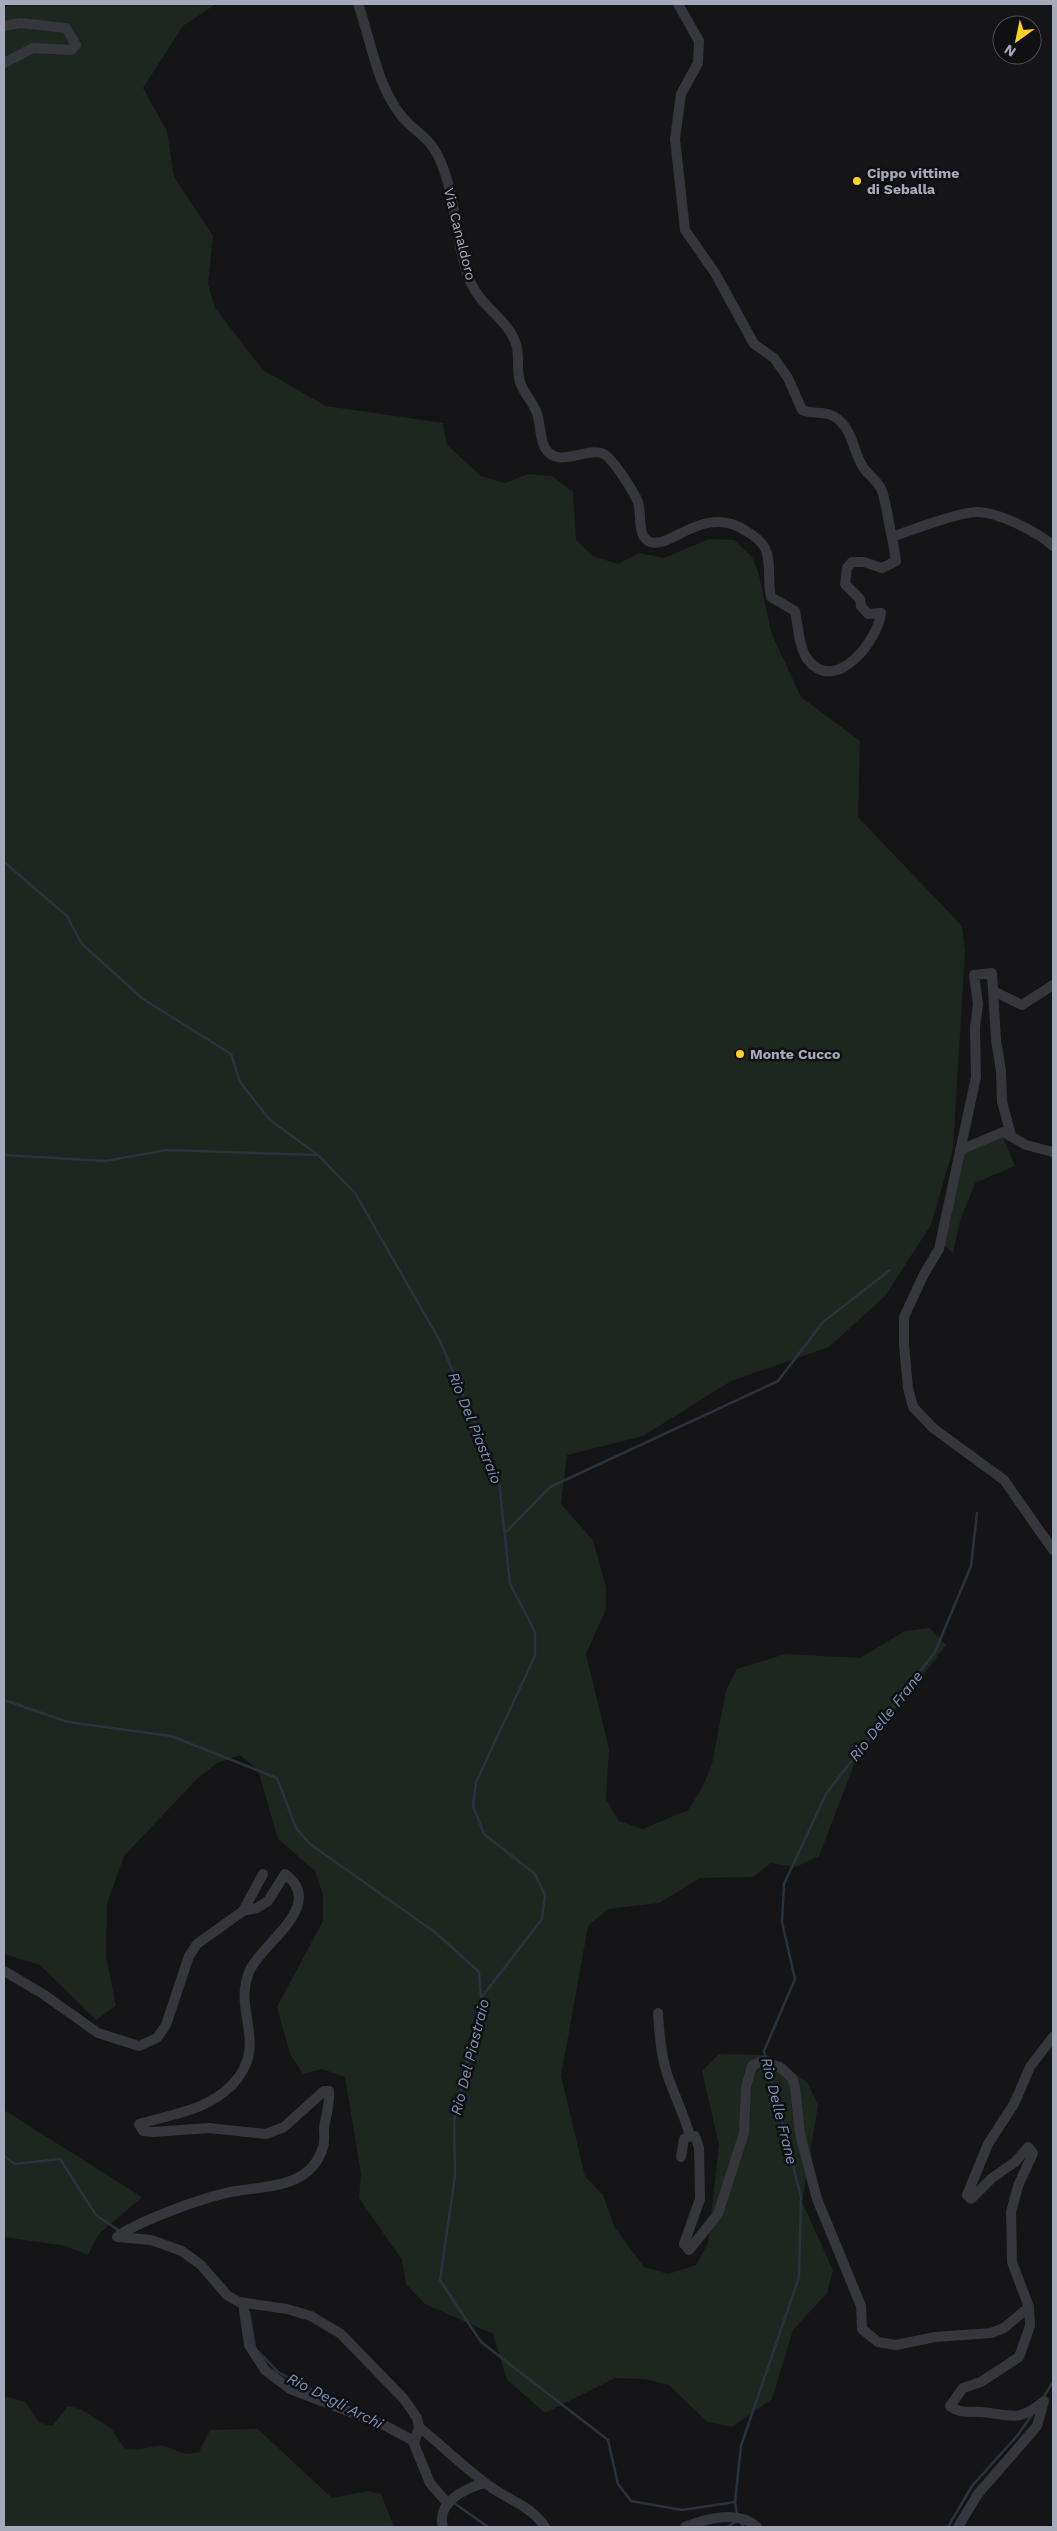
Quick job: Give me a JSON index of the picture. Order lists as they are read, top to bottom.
{
  "streets": {
    "street": ["Via Canaldoro"]
  },
  "water": ["Rio Del Piastraio", "Rio Delle Frane", "Rio Degli Archi"],
  "places": ["Cippo vittime di Seballa", "Monte Cucco"],
  "north": "bottom left"
}
